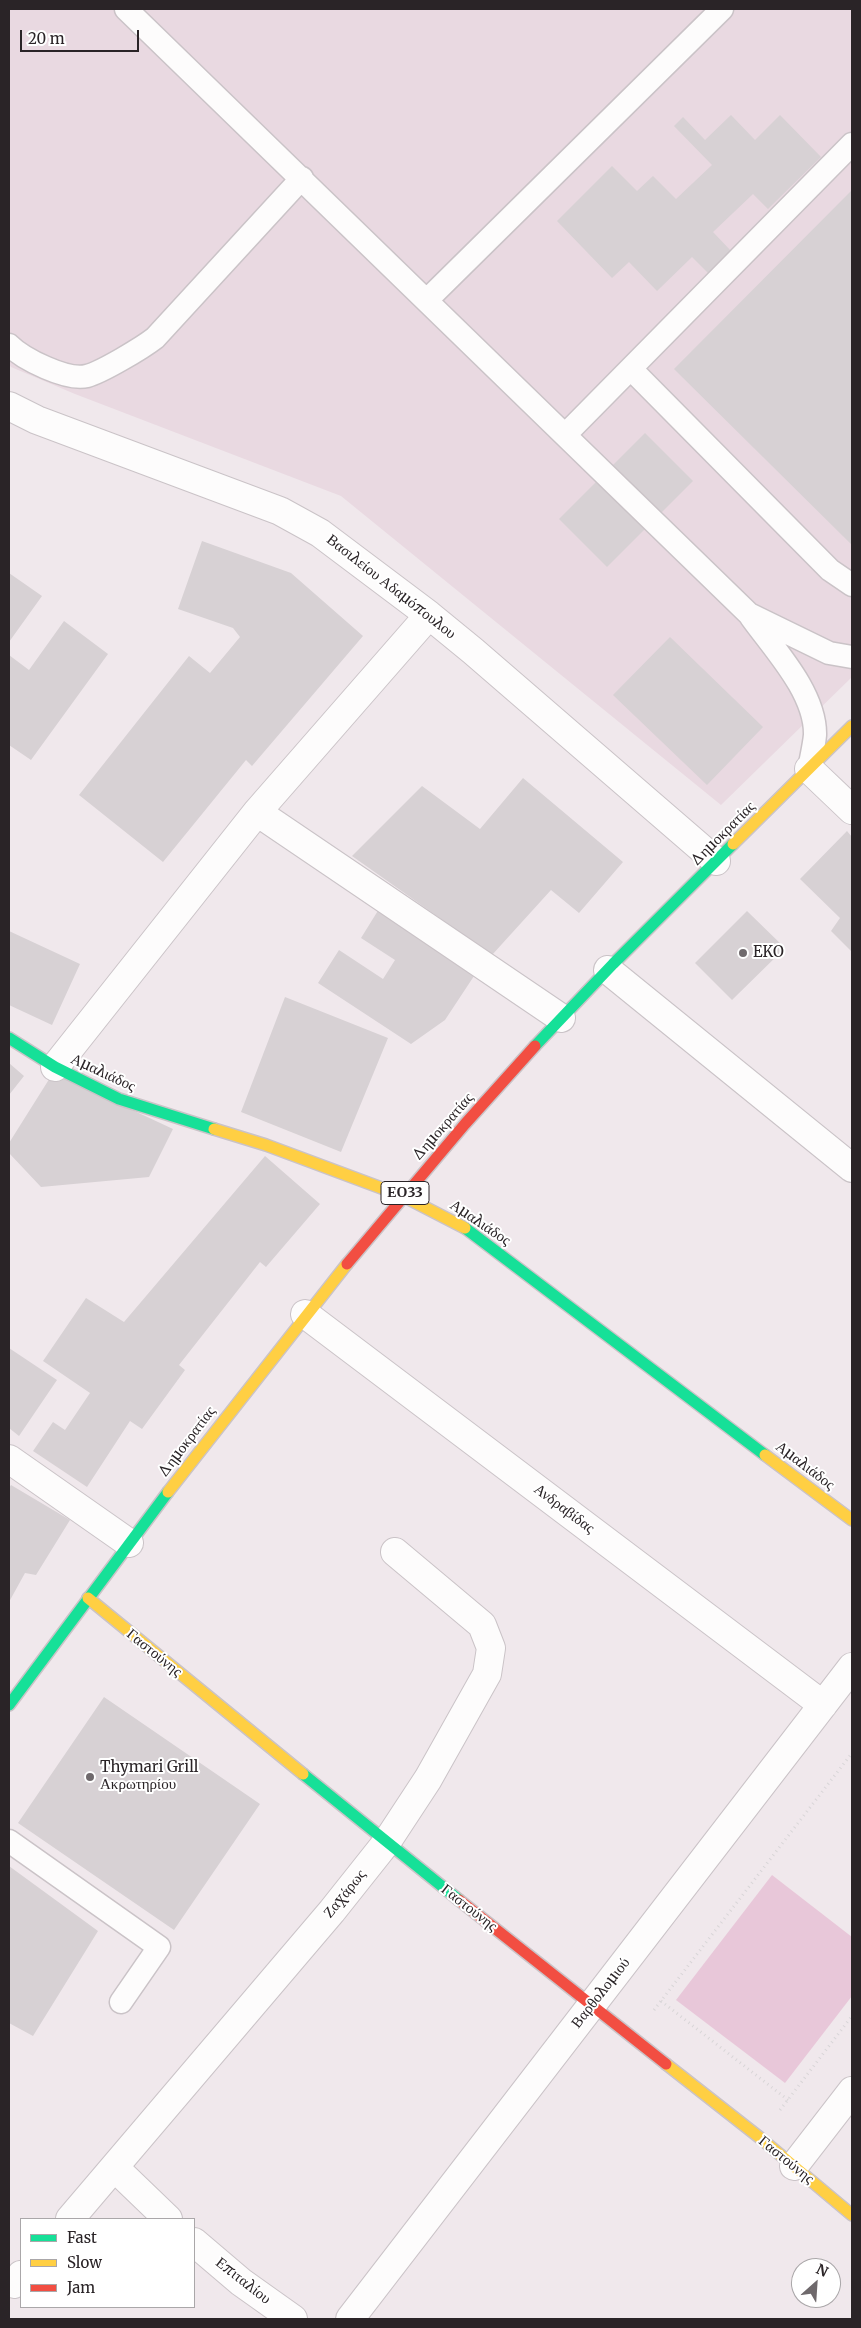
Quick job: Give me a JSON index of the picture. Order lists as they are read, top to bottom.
{
  "streets": {
    "street": [
      "Βασιλείου Αδαμόπουλου",
      "Δημοκρατίας",
      "Αμαλιάδος",
      "ΕΟ33",
      "Ανδραβίδας",
      "Γαστούνης",
      "Ζαχάρως",
      "Βαρθολομιού",
      "Επιταλίου"
    ]
  },
  "crossings": [
    ["Βασιλείου Αδαμόπουλου", "Δημοκρατίας"],
    ["Δημοκρατίας", "Αμαλιάδος"],
    ["Δημοκρατίας", "Ανδραβίδας"],
    ["Δημοκρατίας", "Γαστούνης"],
    ["Ανδραβίδας", "Βαρθολομιού"],
    ["Γαστούνης", "Ζαχάρως"],
    ["Γαστούνης", "Βαρθολομιού"]
  ],
  "places": ["EKO", "Thymari Grill Ακρωτηρίου"],
  "legend": ["Fast", "Slow", "Jam"],
  "scale_bar": "20 m",
  "north": "top right"
}
